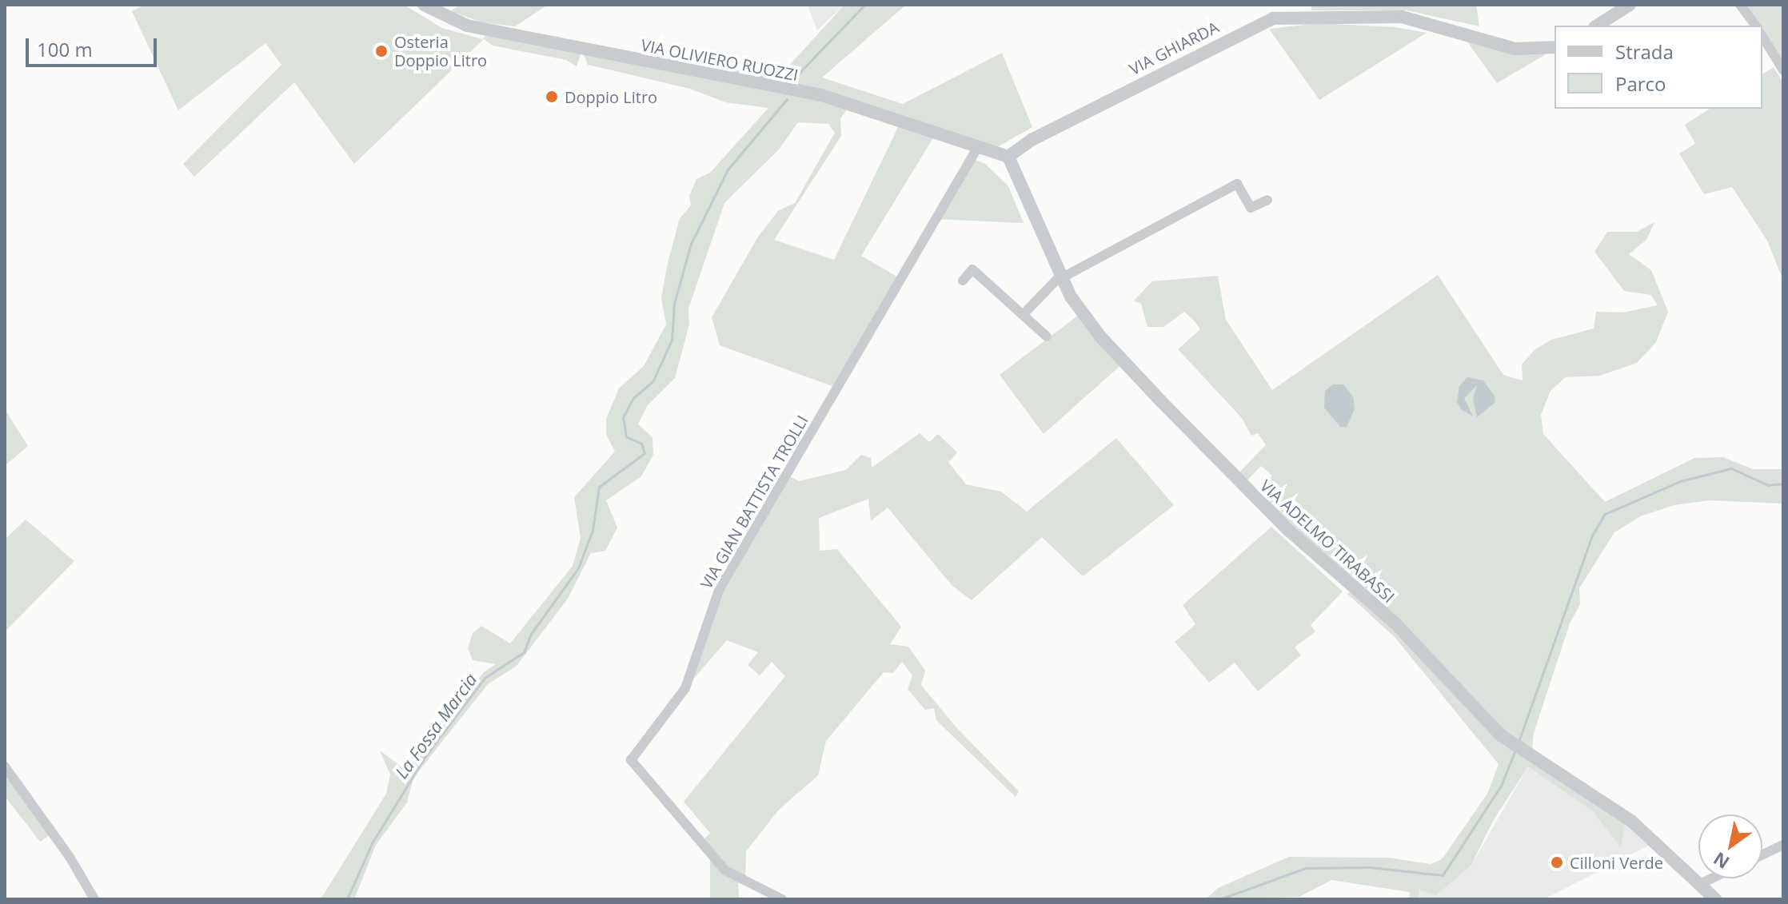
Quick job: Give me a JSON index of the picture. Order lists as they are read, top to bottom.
{
  "streets": {
    "street": [
      "VIA GHIARDA",
      "VIA OLIVIERO RUOZZI",
      "VIA GIAN BATTISTA TROLLI",
      "VIA ADELMO TIRABASSI"
    ]
  },
  "crossings": [
    ["VIA GHIARDA", "VIA OLIVIERO RUOZZI"],
    ["VIA GHIARDA", "VIA ADELMO TIRABASSI"],
    ["VIA OLIVIERO RUOZZI", "VIA GIAN BATTISTA TROLLI"],
    ["VIA OLIVIERO RUOZZI", "VIA ADELMO TIRABASSI"]
  ],
  "water": ["La Fossa Marcia"],
  "places": ["Osteria Doppio Litro", "Doppio Litro", "Cilloni Verde"],
  "legend": ["Strada", "Parco"],
  "scale_bar": "100 m",
  "north": "bottom left"
}
